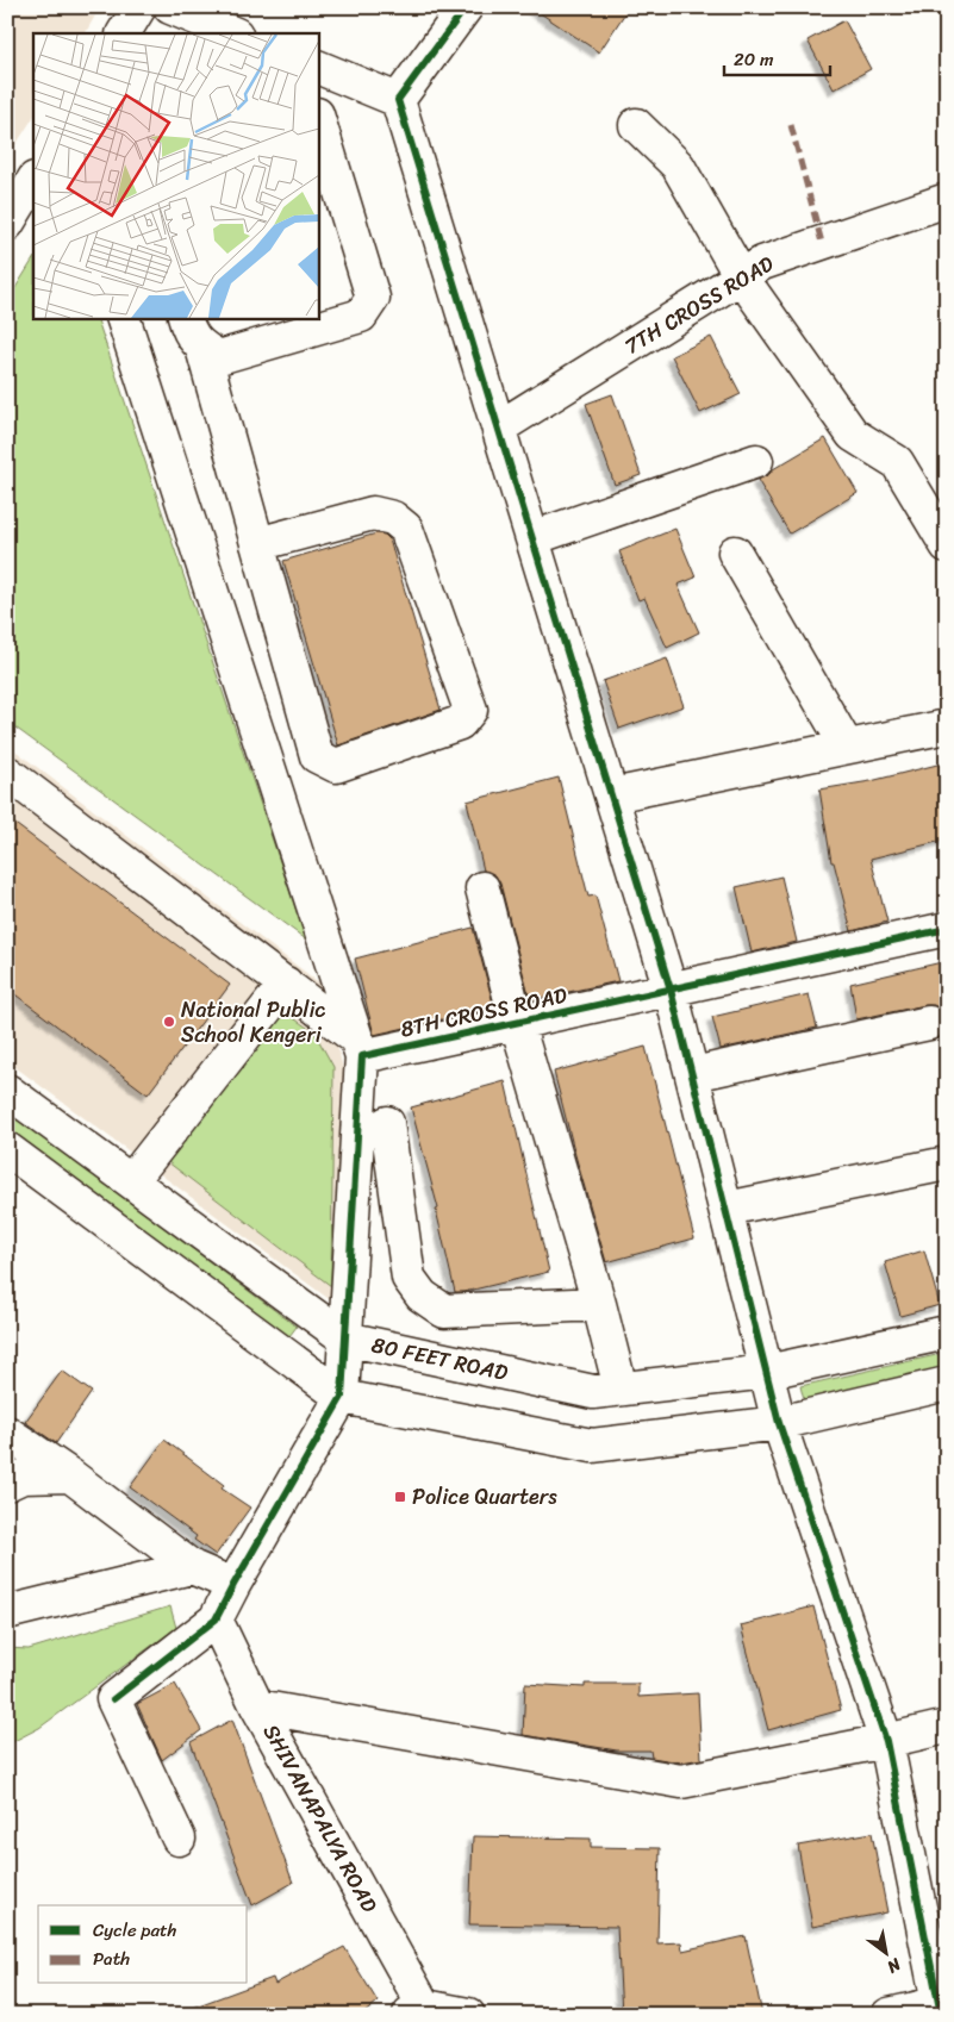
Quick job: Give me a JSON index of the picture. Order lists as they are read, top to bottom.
{
  "streets": {
    "street": [
      "7TH CROSS ROAD",
      "8TH CROSS ROAD",
      "80 FEET ROAD",
      "SHIVANAPALYA ROAD"
    ]
  },
  "places": {
    "other": ["National Public School Kengeri"],
    "transit": ["Police Quarters"]
  },
  "legend": ["Cycle path", "Path"],
  "scale_bar": "20 m",
  "north": "bottom right"
}
